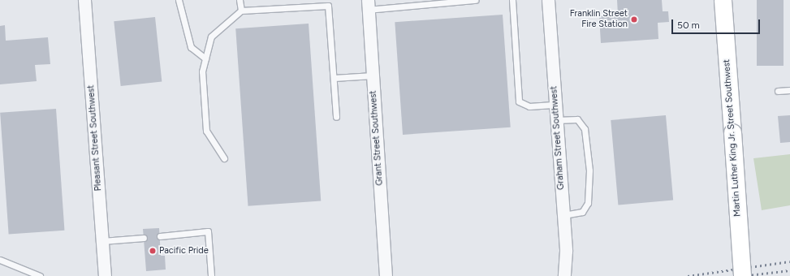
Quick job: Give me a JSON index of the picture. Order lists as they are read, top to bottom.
{
  "streets": {
    "main road": ["Martin Luther King Jr. Street Southwest"],
    "street": ["Pleasant Street Southwest", "Grant Street Southwest", "Graham Street Southwest"]
  },
  "places": ["Franklin Street Fire Station", "Pacific Pride"],
  "scale_bar": "50 m"
}
